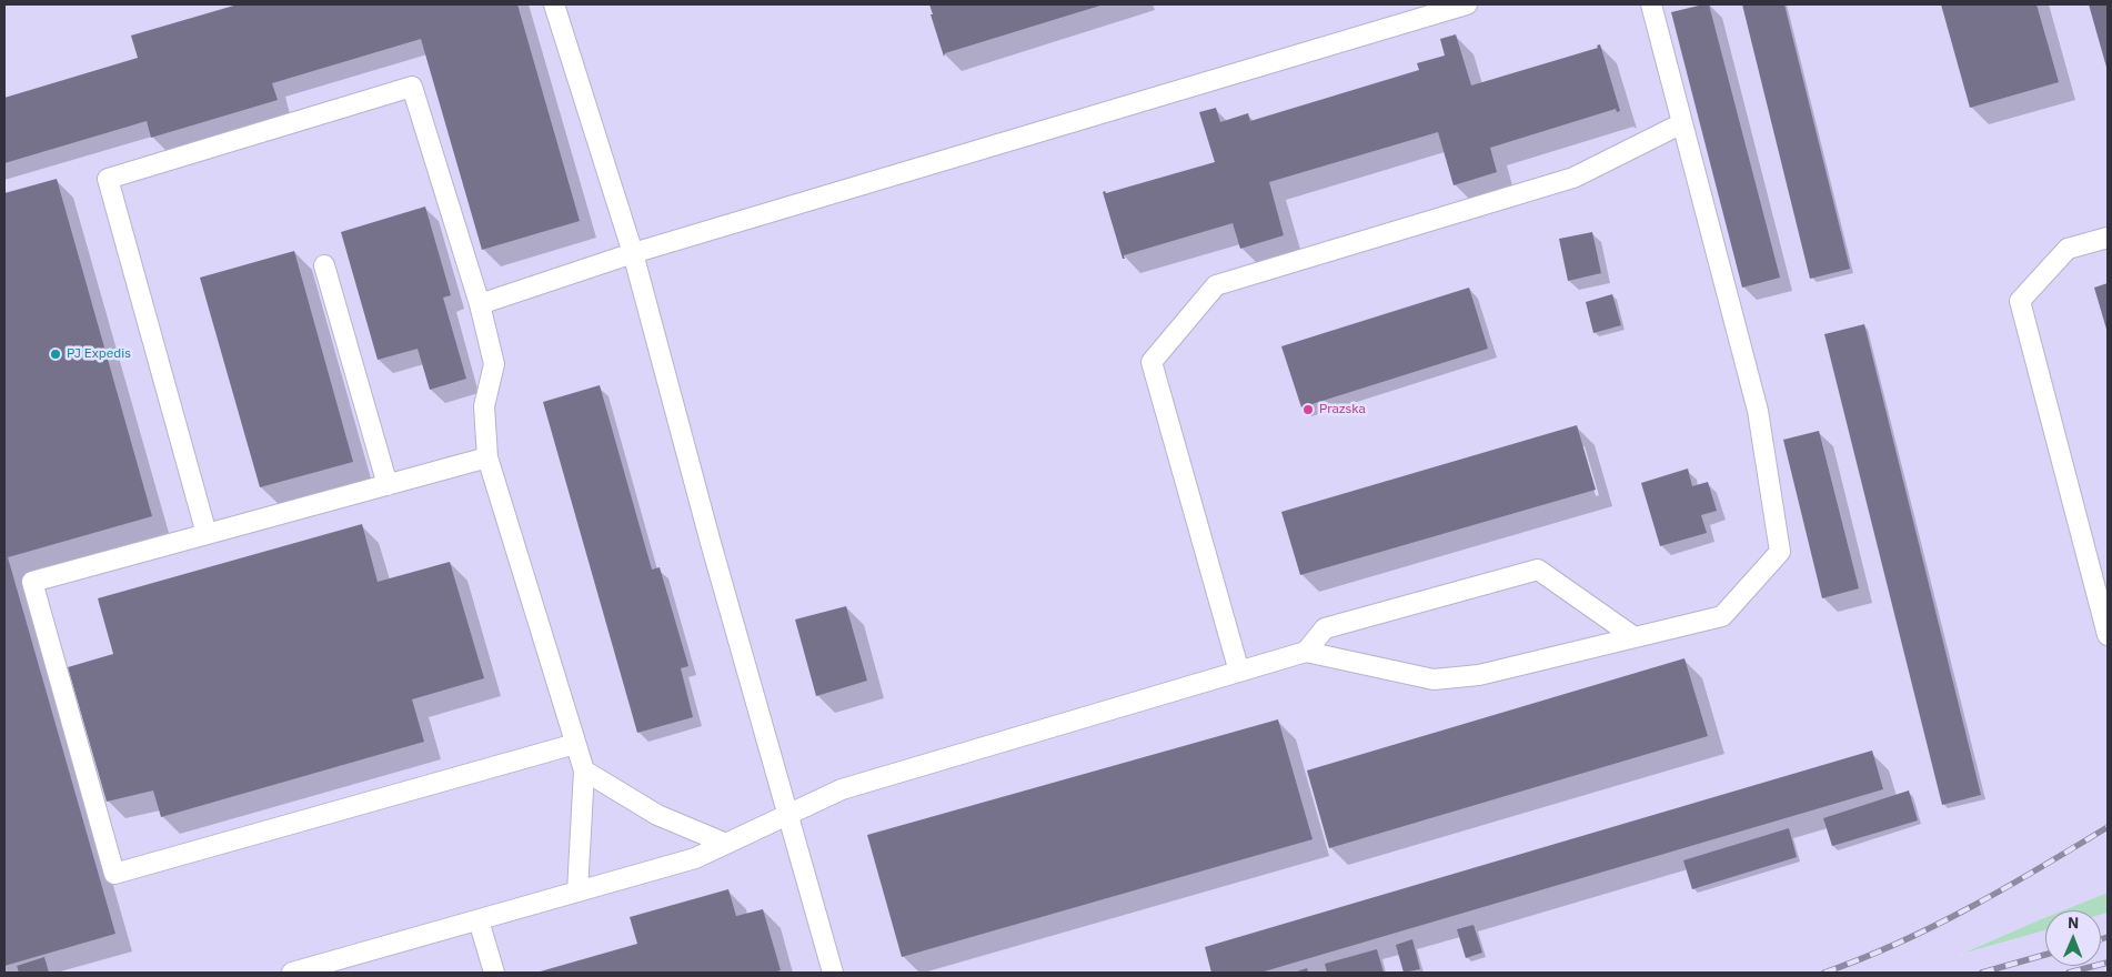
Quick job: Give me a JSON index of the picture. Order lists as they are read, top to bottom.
{
  "places": ["PJ Expedis", "Prazska"],
  "north": "top"
}
